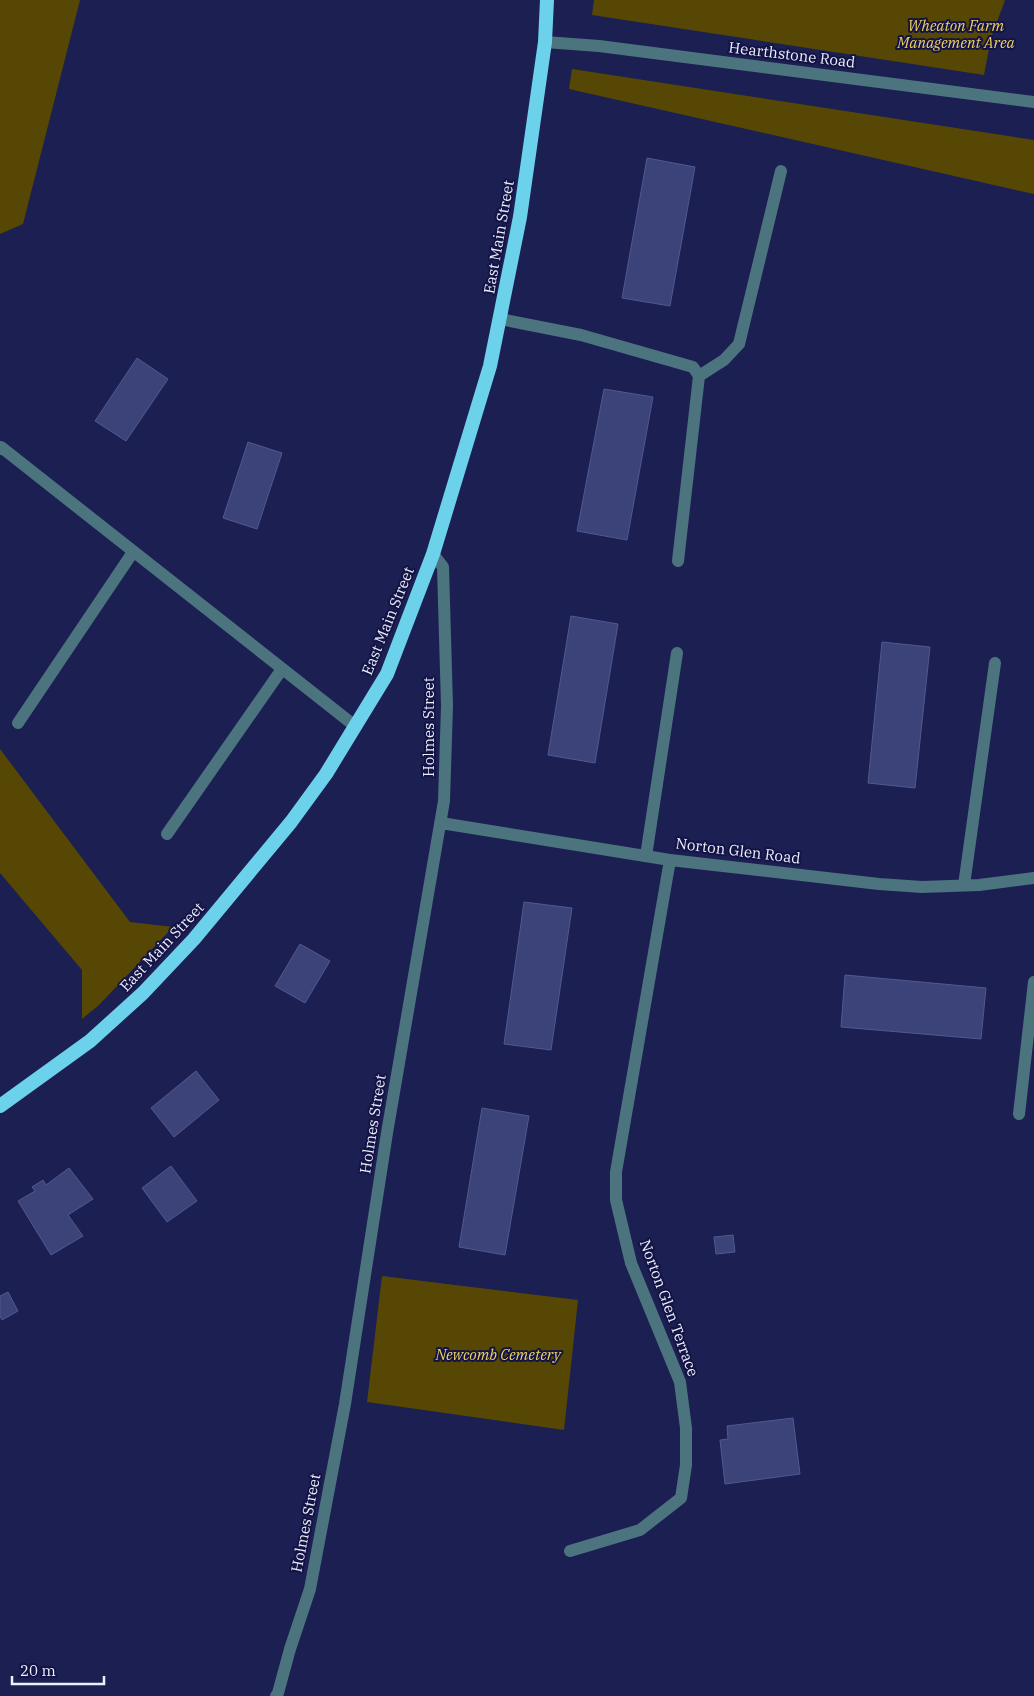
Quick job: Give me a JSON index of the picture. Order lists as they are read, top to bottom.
{
  "streets": {
    "highway": ["East Main Street"],
    "street": [
      "Hearthstone Road",
      "Holmes Street",
      "Norton Glen Road",
      "Norton Glen Terrace"
    ]
  },
  "crossings": [
    ["Hearthstone Road", "East Main Street"],
    ["East Main Street", "Holmes Street"],
    ["Holmes Street", "Norton Glen Road"],
    ["Norton Glen Road", "Norton Glen Terrace"]
  ],
  "parks": ["Wheaton Farm Management Area", "Newcomb Cemetery"],
  "scale_bar": "20 m"
}
